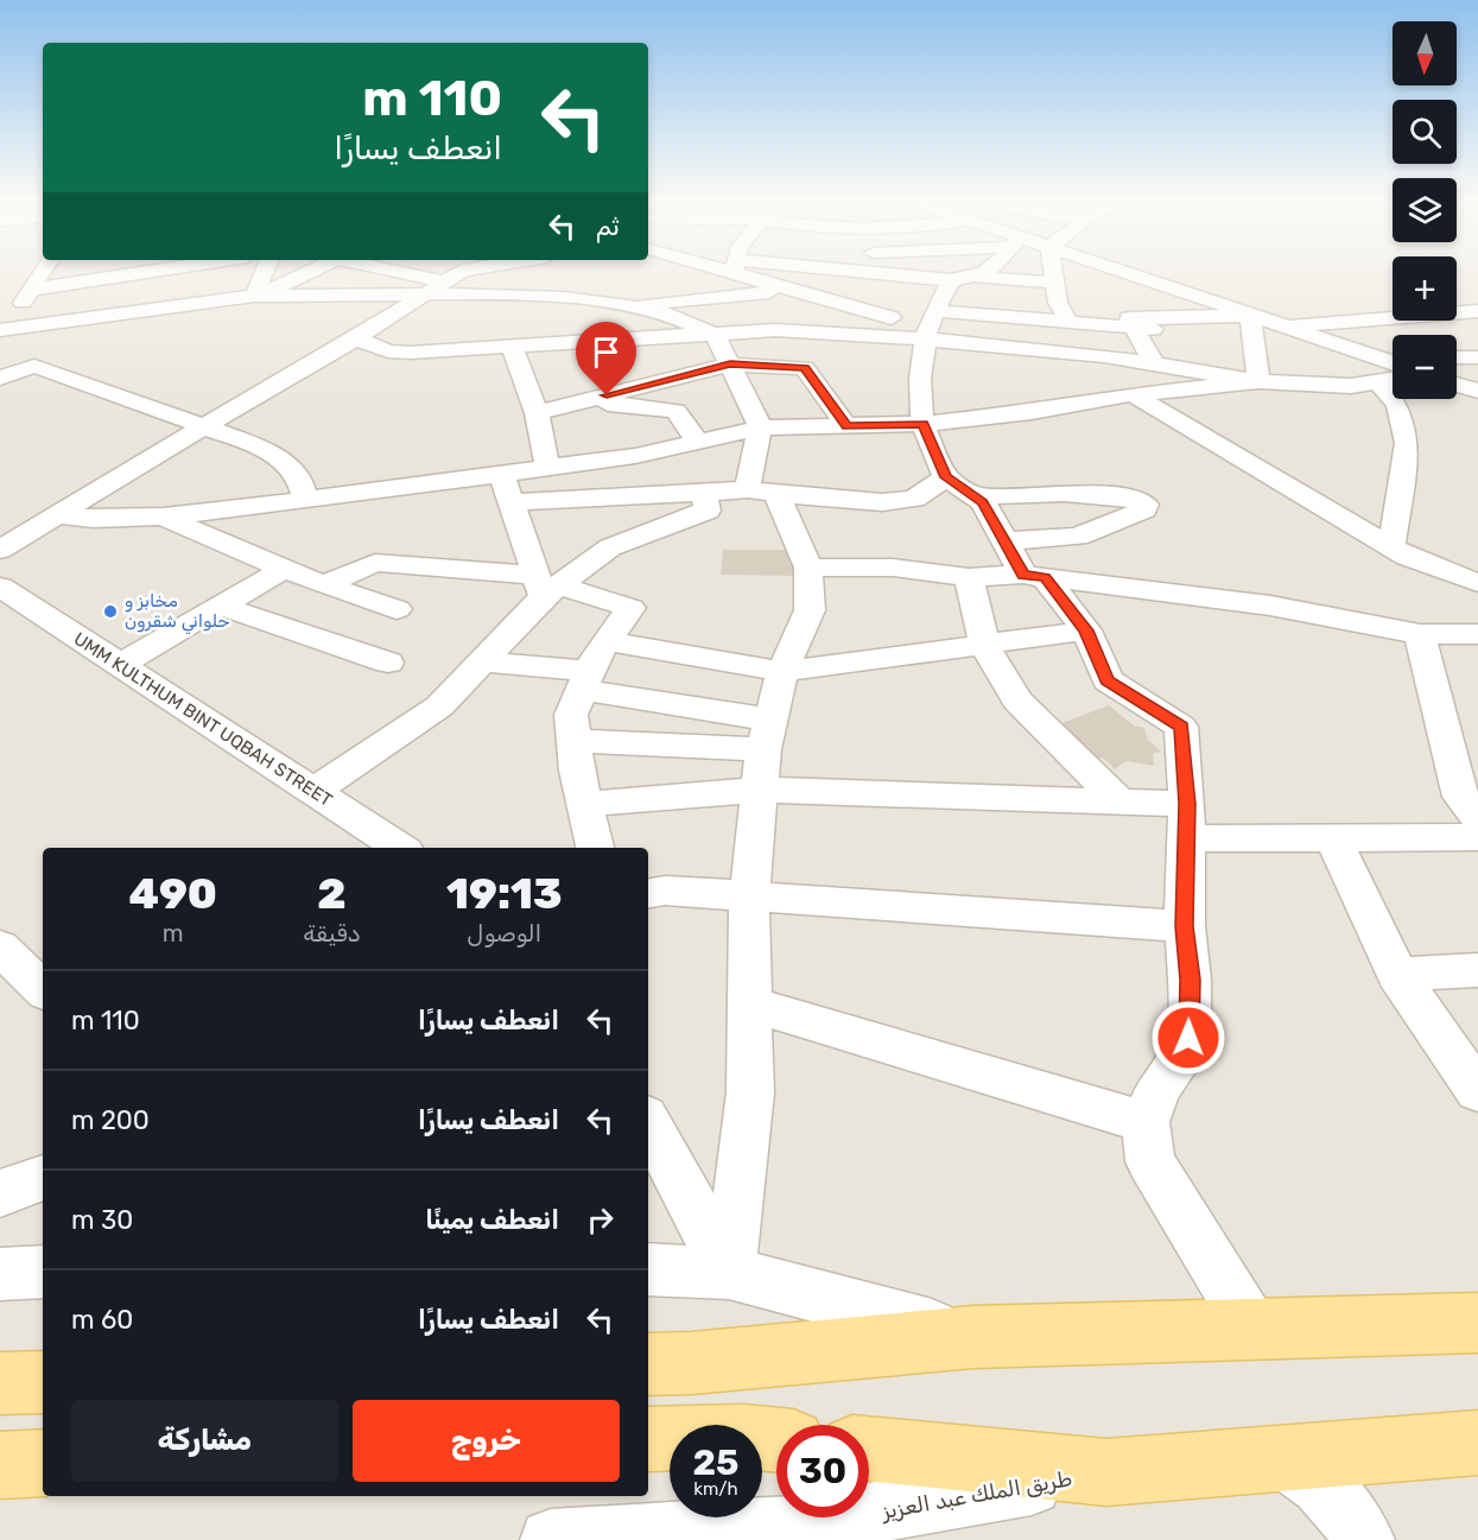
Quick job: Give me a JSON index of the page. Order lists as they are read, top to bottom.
{
  "streets": {
    "main road": ["طريق الملك عبد العزيز"],
    "street": ["UMM KULTHUM BINT UQBAH STREET"]
  },
  "places": ["مخابز و حلواني شقرون"],
  "north": "bottom",
  "page": {
    "map_buttons": ["+", "−"],
    "turn": ["110 m", "انعطف يسارًا"],
    "then": "ثم",
    "eta": [
      "19:13",
      "الوصول",
      "2",
      "دقيقة",
      "490",
      "m"
    ],
    "list": [
      {
        "name": "انعطف يسارًا",
        "value": "110 m"
      },
      {
        "name": "انعطف يسارًا",
        "value": "200 m"
      },
      {
        "name": "انعطف يمينًا",
        "value": "30 m"
      },
      {
        "name": "انعطف يسارًا",
        "value": "60 m"
      }
    ],
    "buttons": ["خروج", "مشاركة"],
    "speed": "25 km/h",
    "limit": "30"
  }
}
